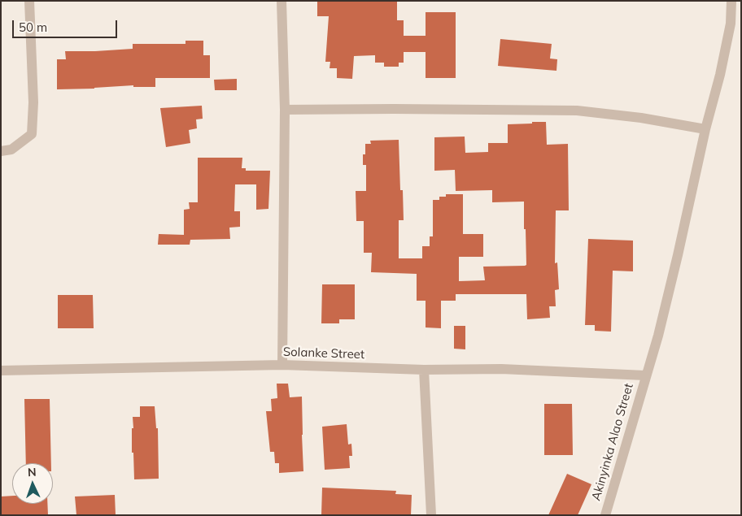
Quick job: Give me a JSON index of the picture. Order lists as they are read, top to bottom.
{
  "streets": {
    "street": ["Solanke Street", "Akinyinka Alao Street"]
  },
  "crossings": [
    ["Solanke Street", "Akinyinka Alao Street"]
  ],
  "scale_bar": "50 m",
  "north": "top"
}
